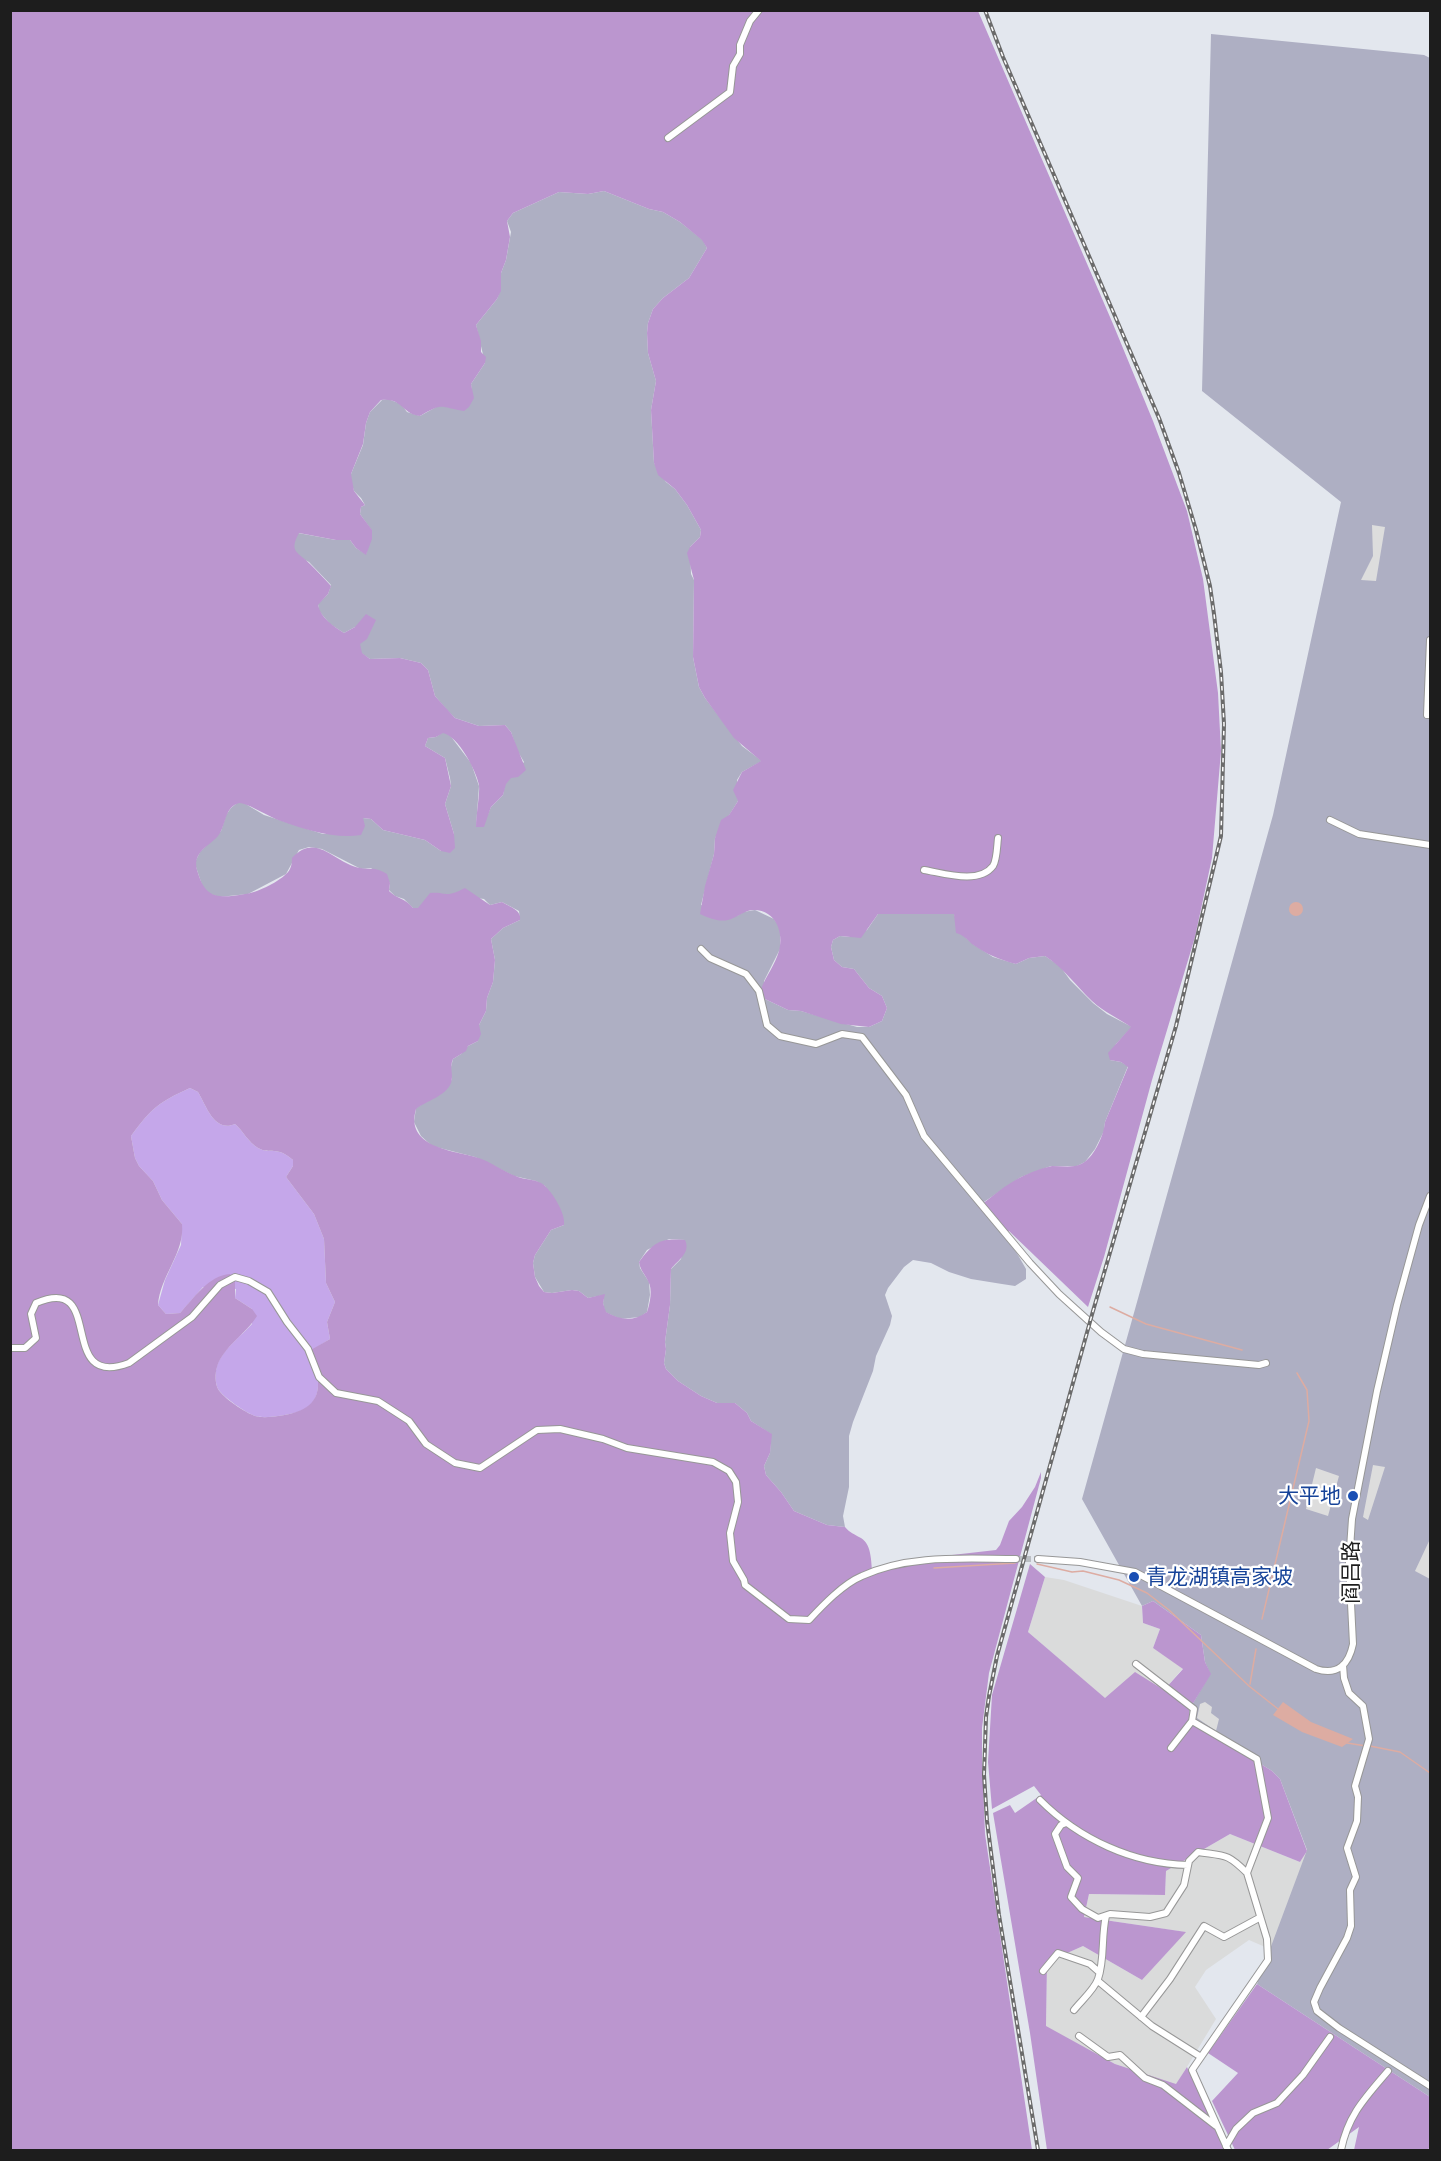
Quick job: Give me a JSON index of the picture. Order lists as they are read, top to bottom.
{
  "streets": {
    "street": ["阎吕路"]
  },
  "places": ["大平地", "青龙湖镇高家坡"]
}
